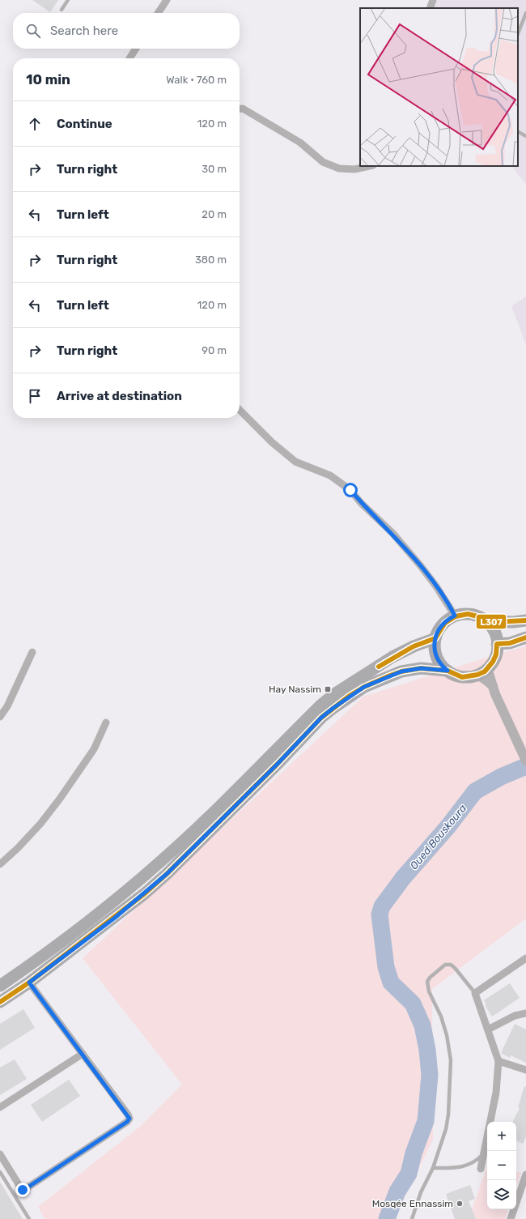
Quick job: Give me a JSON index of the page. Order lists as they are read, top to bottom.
{
  "water": ["Oued Bouskoura"],
  "places": {
    "transit": ["Hay Nassim"],
    "other": ["Mosqée Ennassim"]
  },
  "lines": ["transit line L307"],
  "page": {
    "search": "Search here",
    "heading": ["10 min", "Walk · 760 m"],
    "list": [
      ["Continue", "120 m"],
      ["Turn right", "30 m"],
      ["Turn left", "20 m"],
      ["Turn right", "380 m"],
      ["Turn left", "120 m"],
      ["Turn right", "90 m"],
      "Arrive at destination"
    ],
    "map_buttons": ["+", "−"]
  }
}
